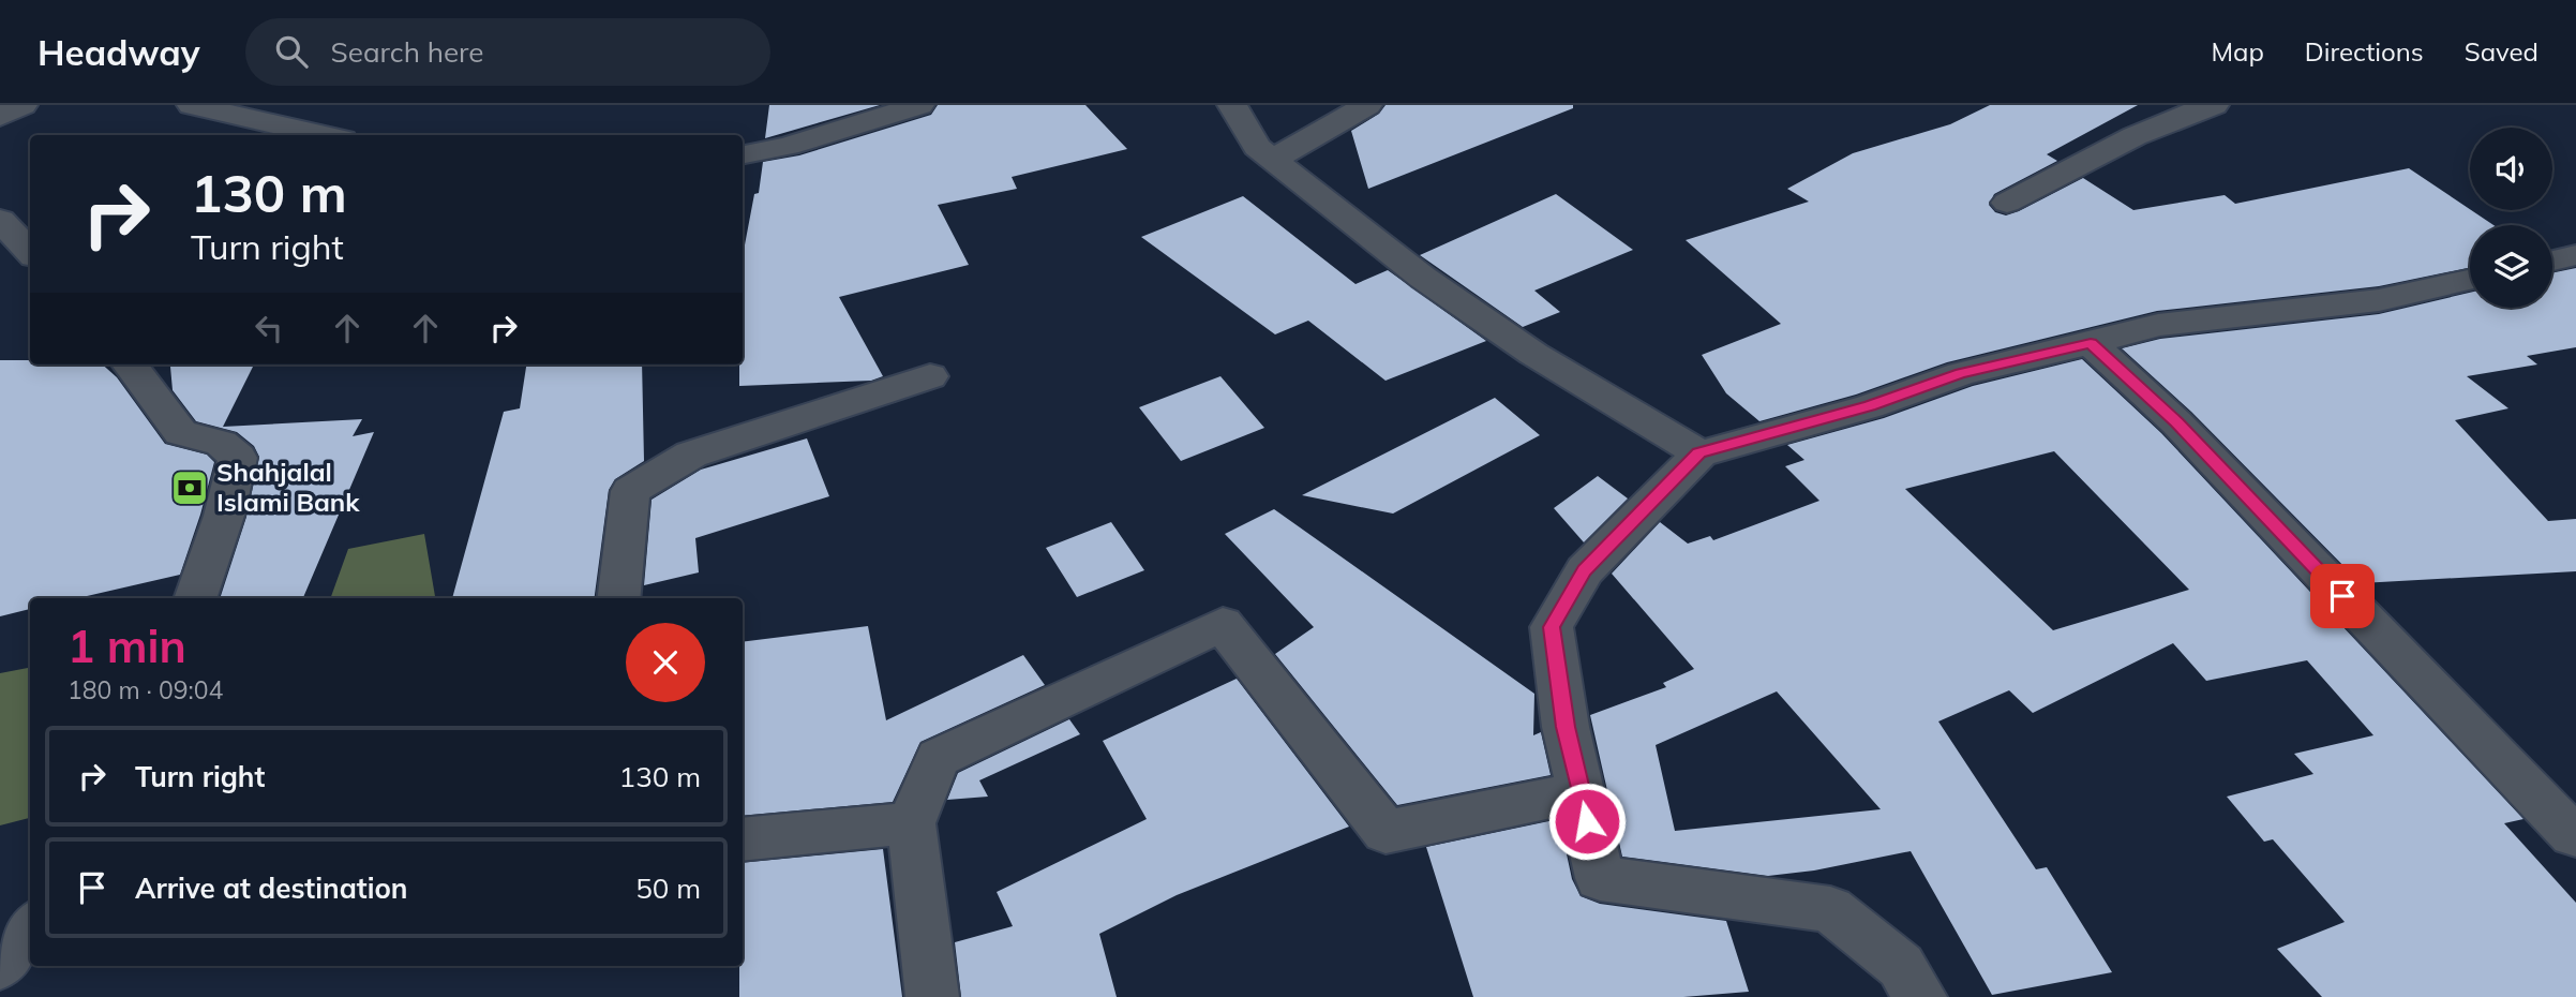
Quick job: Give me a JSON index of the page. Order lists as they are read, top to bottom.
{
  "places": {
    "bank": ["Shahjalal Islami Bank"]
  },
  "page": {
    "header": "Headway",
    "search": "Search here",
    "nav": ["Map", "Directions", "Saved"],
    "turn": ["130 m", "Turn right"],
    "heading": ["1 min", "180 m · 09:04"],
    "list": [
      {
        "name": "Turn right",
        "value": "130 m"
      },
      {
        "name": "Arrive at destination",
        "value": "50 m"
      }
    ]
  }
}
